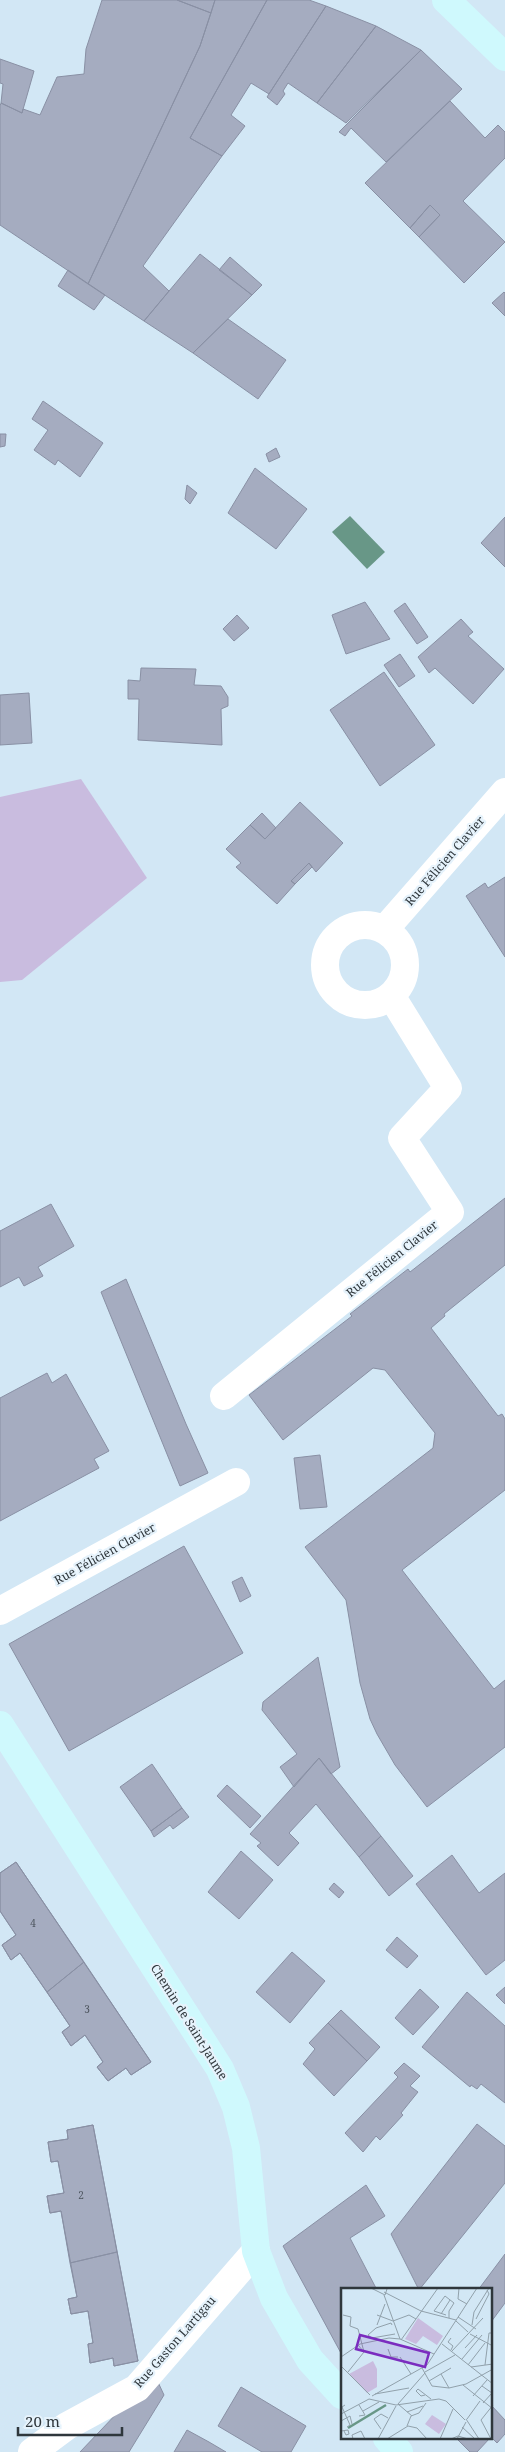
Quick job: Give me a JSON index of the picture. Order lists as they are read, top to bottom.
{
  "streets": {
    "street": ["Rue Félicien Clavier", "Chemin de Saint-Jaume", "Rue Gaston Lartigau"]
  },
  "crossings": [
    ["Chemin de Saint-Jaume", "Rue Gaston Lartigau"]
  ],
  "house_numbers": ["4", "3", "2"],
  "scale_bar": "20 m"
}
